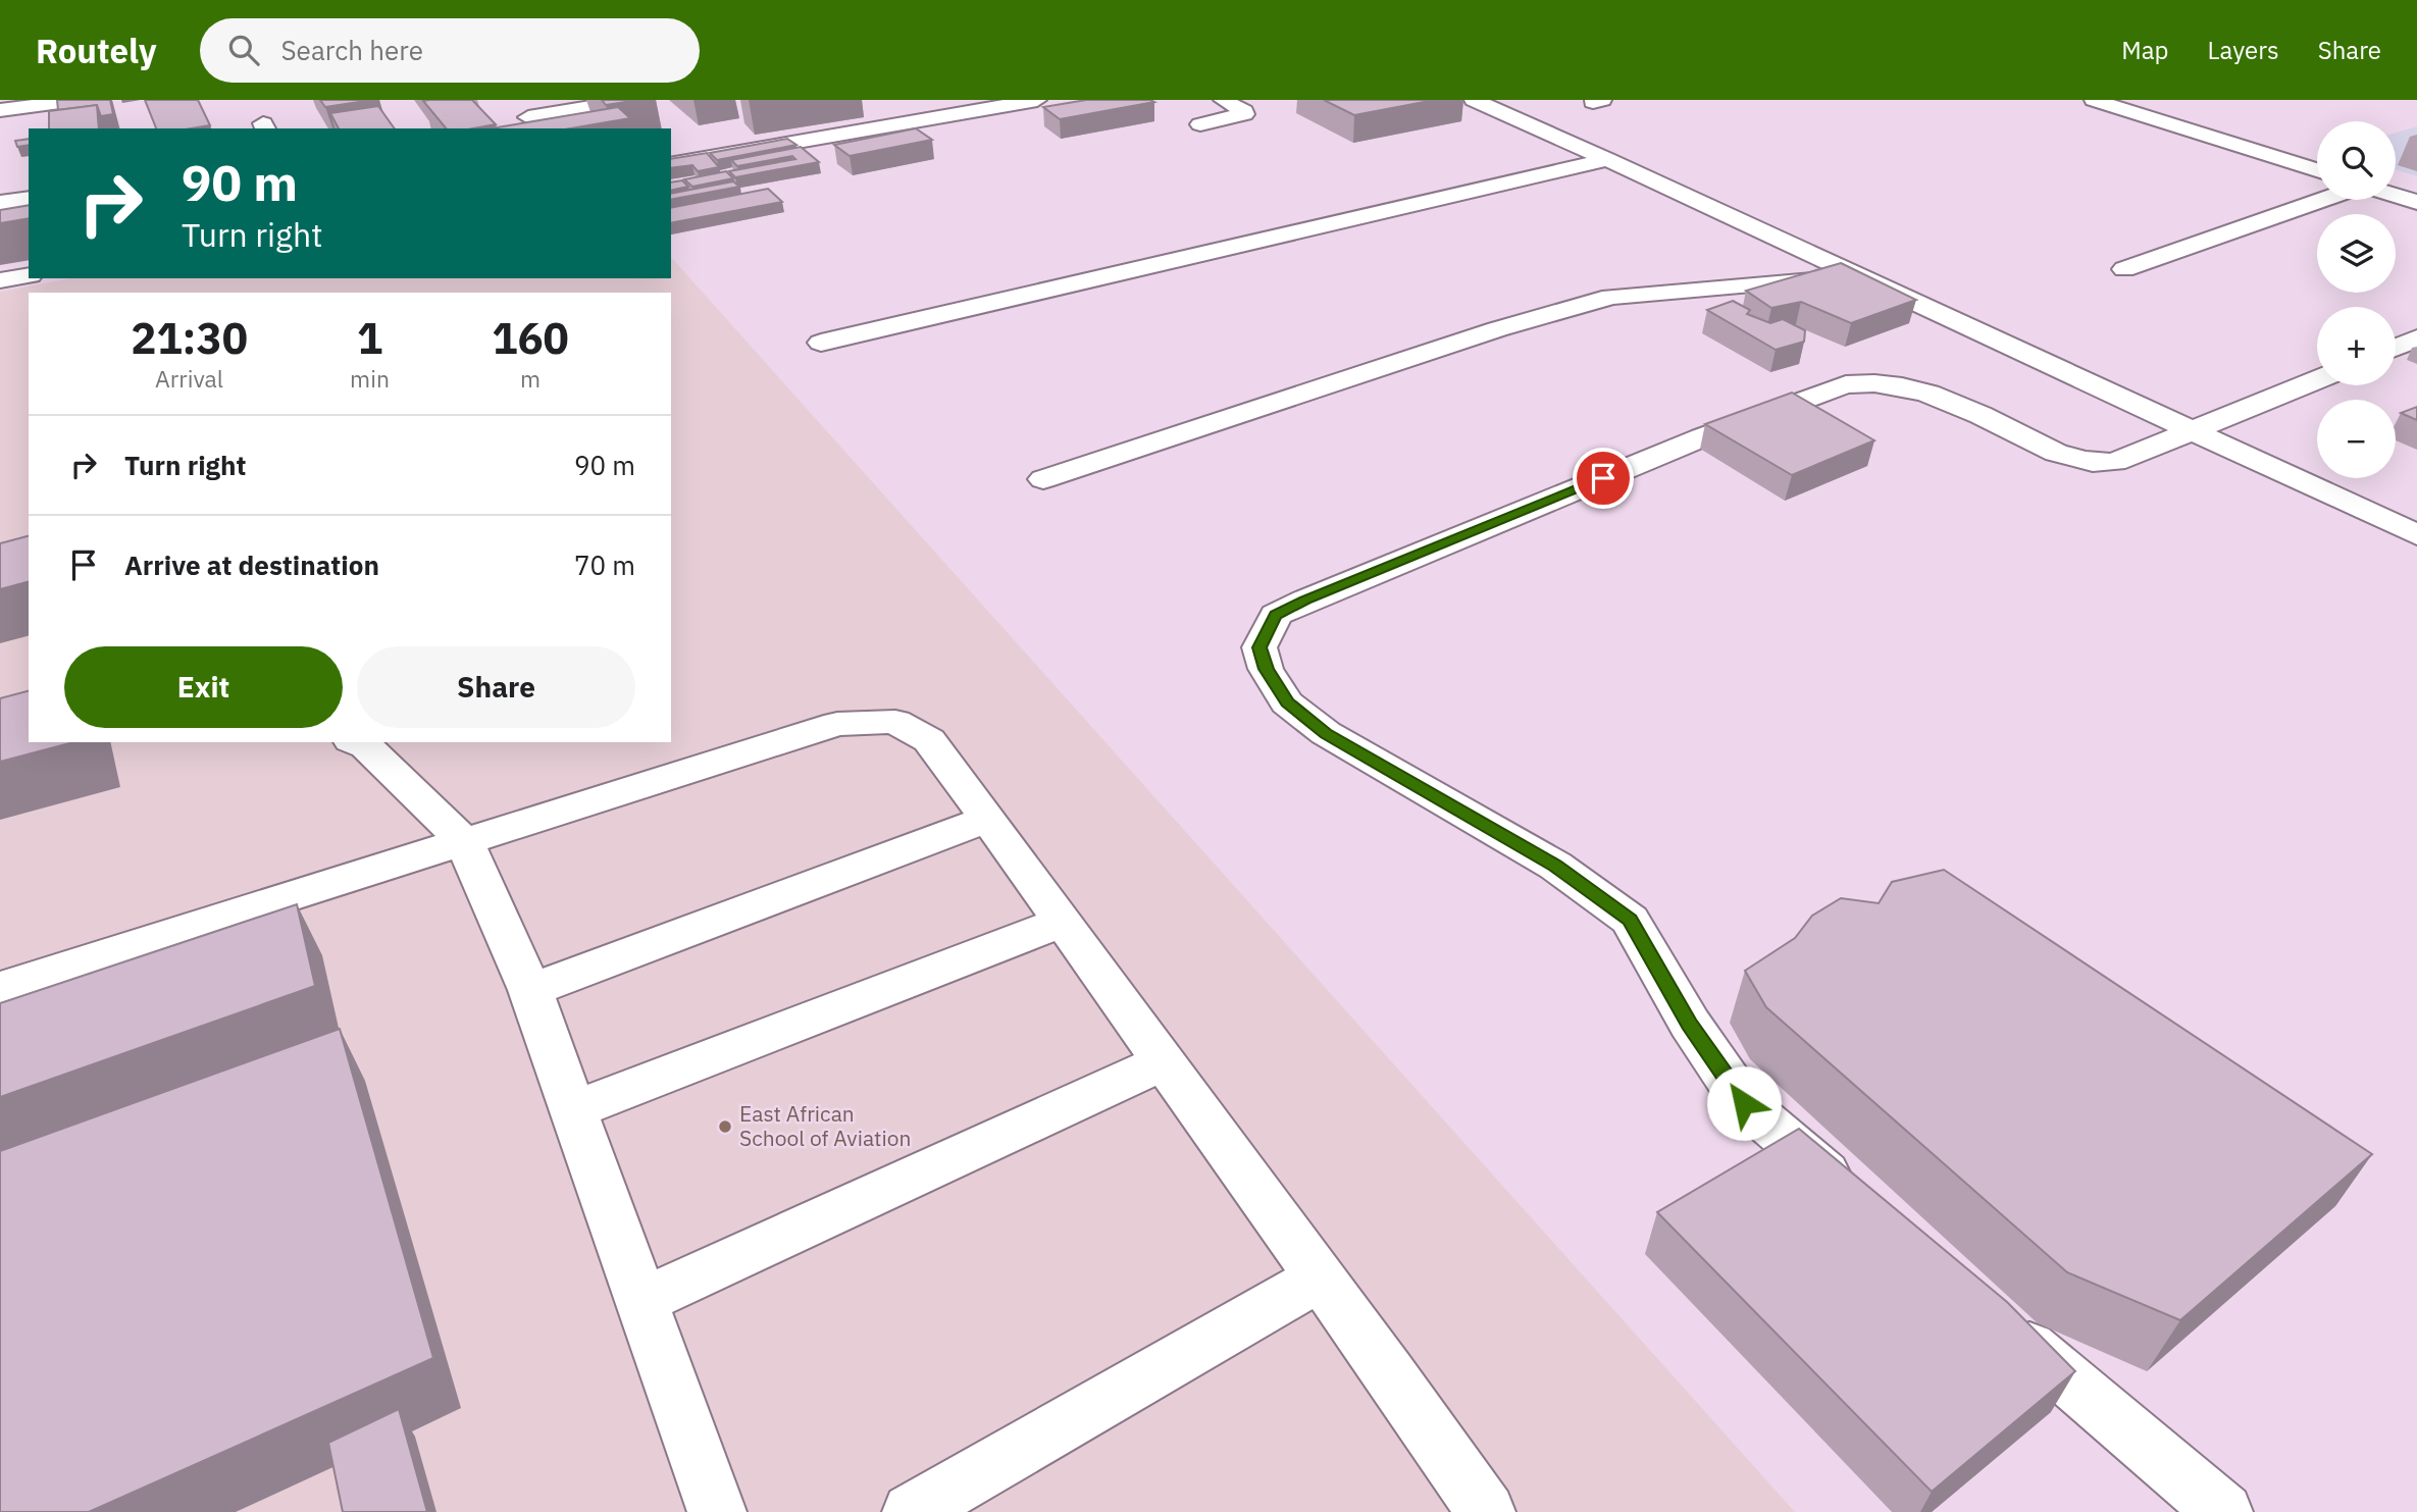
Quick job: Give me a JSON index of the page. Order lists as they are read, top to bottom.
{
  "places": ["East African School of Aviation"],
  "page": {
    "header": "Routely",
    "search": "Search here",
    "nav": ["Map", "Layers", "Share"],
    "map_buttons": ["+", "−"],
    "turn": ["90 m", "Turn right"],
    "eta": [
      "21:30",
      "Arrival",
      "1",
      "min",
      "160",
      "m"
    ],
    "list": [
      {
        "name": "Turn right",
        "value": "90 m"
      },
      {
        "name": "Arrive at destination",
        "value": "70 m"
      }
    ],
    "buttons": ["Exit", "Share"]
  }
}
